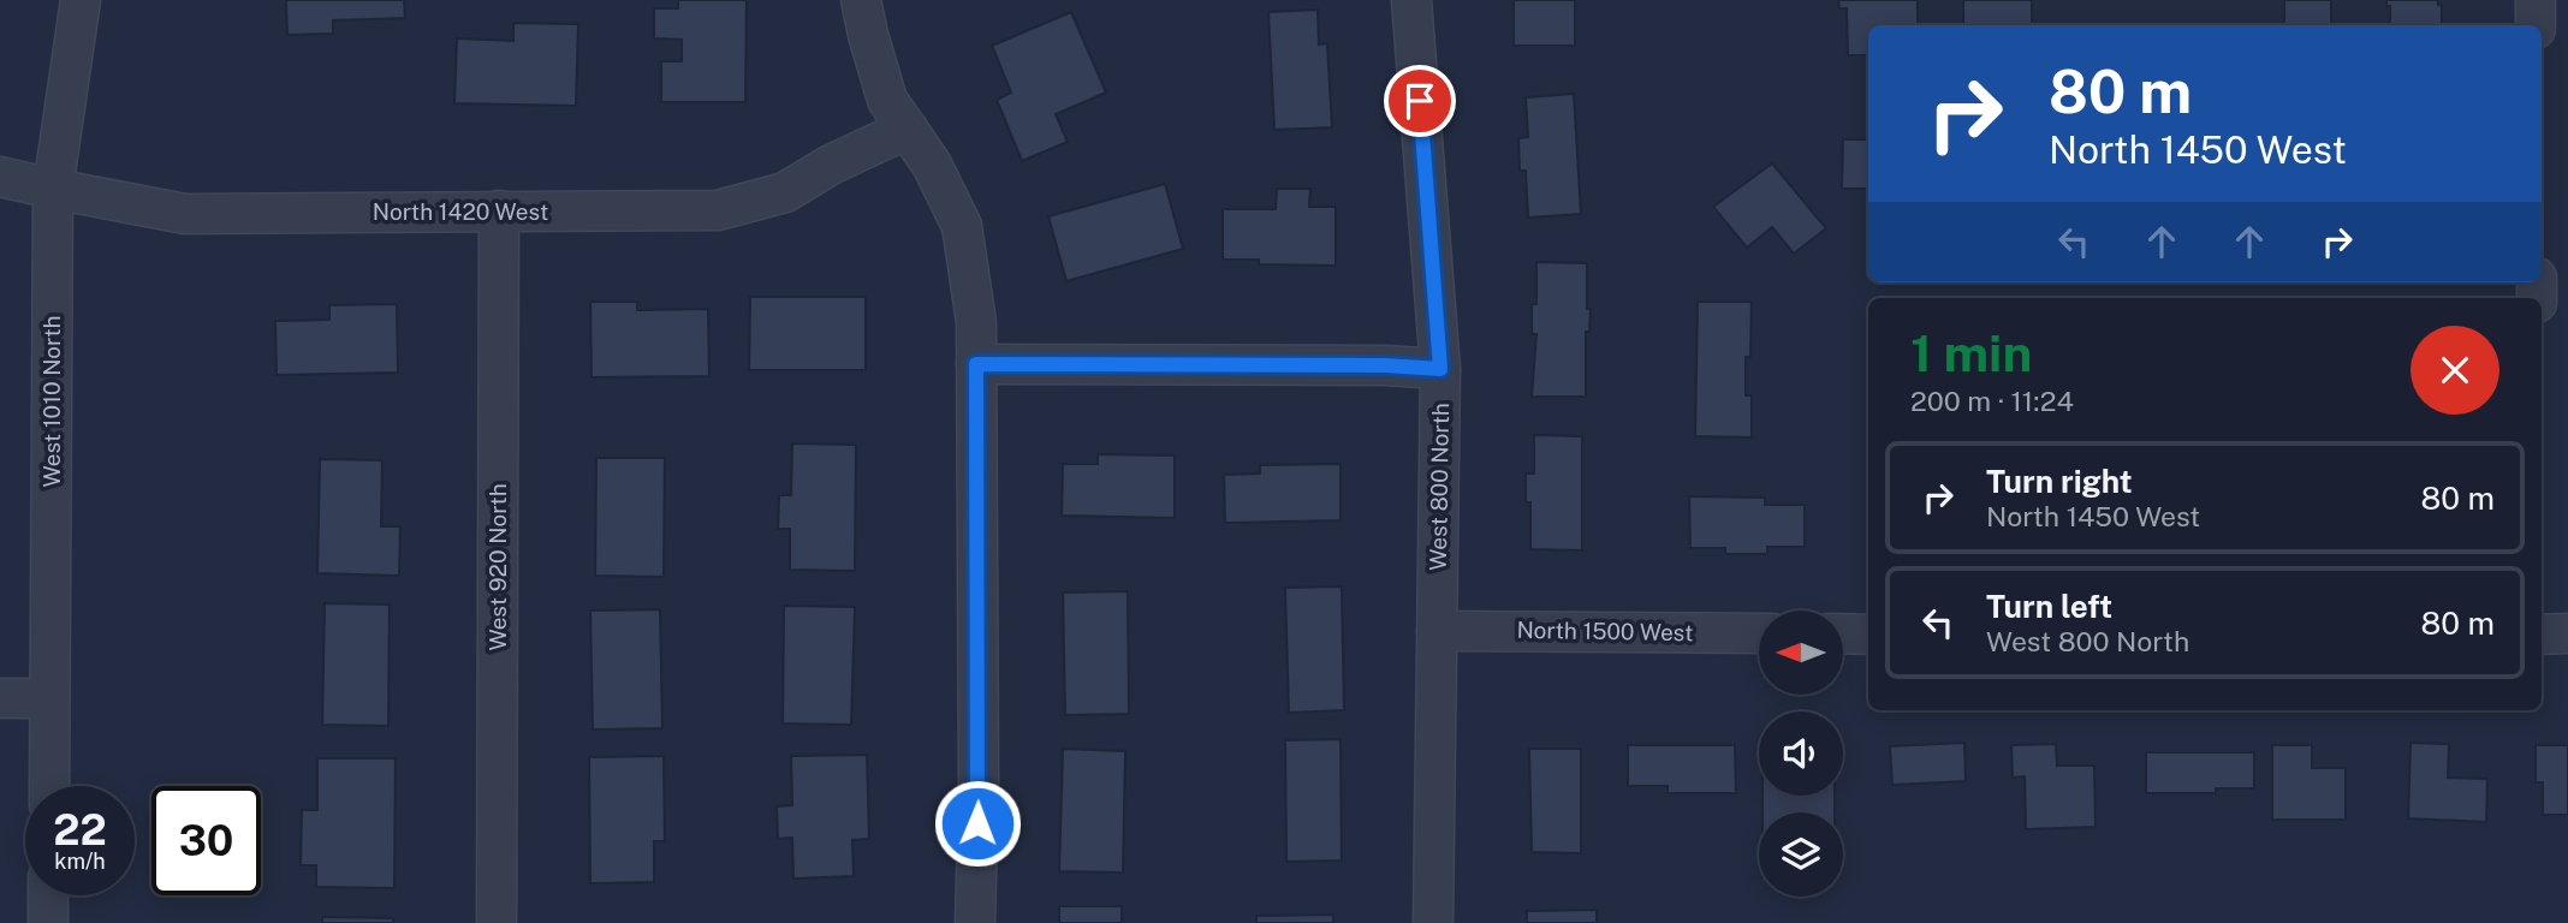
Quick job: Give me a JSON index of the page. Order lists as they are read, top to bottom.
{
  "streets": {
    "street": [
      "North 1420 West",
      "West 1010 North",
      "West 800 North",
      "West 920 North",
      "North 1500 West"
    ]
  },
  "crossings": [
    ["North 1420 West", "West 1010 North"],
    ["North 1420 West", "West 920 North"],
    ["West 800 North", "North 1500 West"]
  ],
  "north": "left",
  "page": {
    "turn": ["80 m", "North 1450 West"],
    "heading": ["1 min", "200 m · 11:24"],
    "list": [
      {
        "name": "Turn right",
        "note": "North 1450 West",
        "value": "80 m"
      },
      {
        "name": "Turn left",
        "note": "West 800 North",
        "value": "80 m"
      }
    ],
    "speed": "22 km/h",
    "limit": "30"
  }
}
